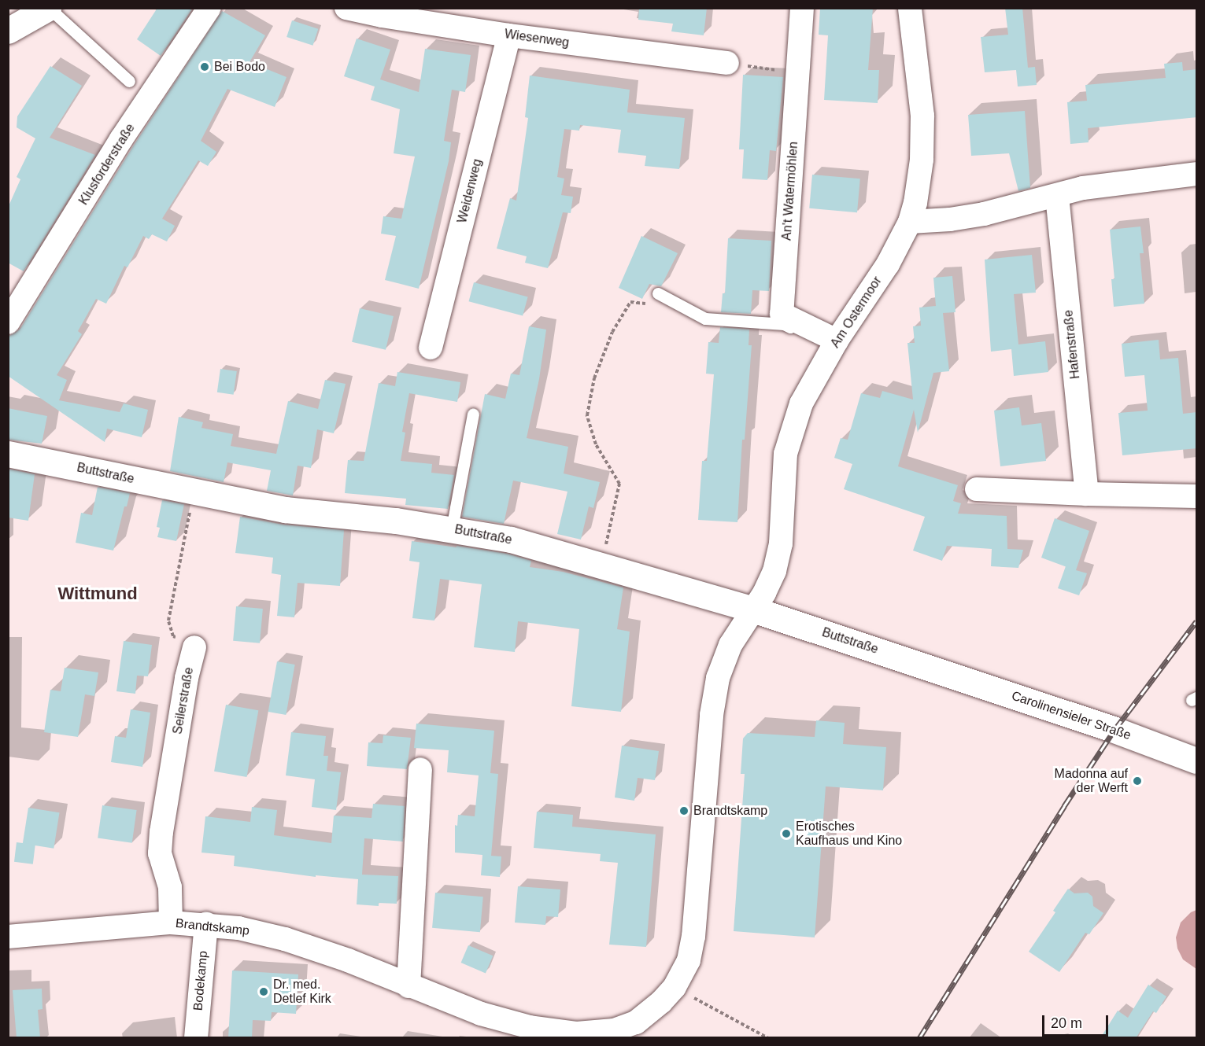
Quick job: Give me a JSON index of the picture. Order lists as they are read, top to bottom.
{
  "streets": {
    "street": [
      "Wiesenweg",
      "Klusforderstraße",
      "Weidenweg",
      "An't Watermöhlen",
      "Am Ostermoor",
      "Hafenstraße",
      "Buttstraße",
      "Seilerstraße",
      "Carolinensieler Straße",
      "Brandtskamp",
      "Bodekamp"
    ]
  },
  "crossings": [
    ["Wiesenweg", "Weidenweg"],
    ["An't Watermöhlen", "Am Ostermoor"],
    ["Am Ostermoor", "Buttstraße"],
    ["Am Ostermoor", "Brandtskamp"],
    ["Buttstraße", "Carolinensieler Straße"],
    ["Buttstraße", "Brandtskamp"],
    ["Seilerstraße", "Brandtskamp"],
    ["Brandtskamp", "Bodekamp"]
  ],
  "districts": ["Wittmund"],
  "places": [
    "Bei Bodo",
    "Madonna auf der Werft",
    "Brandtskamp",
    "Erotisches Kaufhaus und Kino",
    "Dr. med. Detlef Kirk"
  ],
  "scale_bar": "20 m"
}
